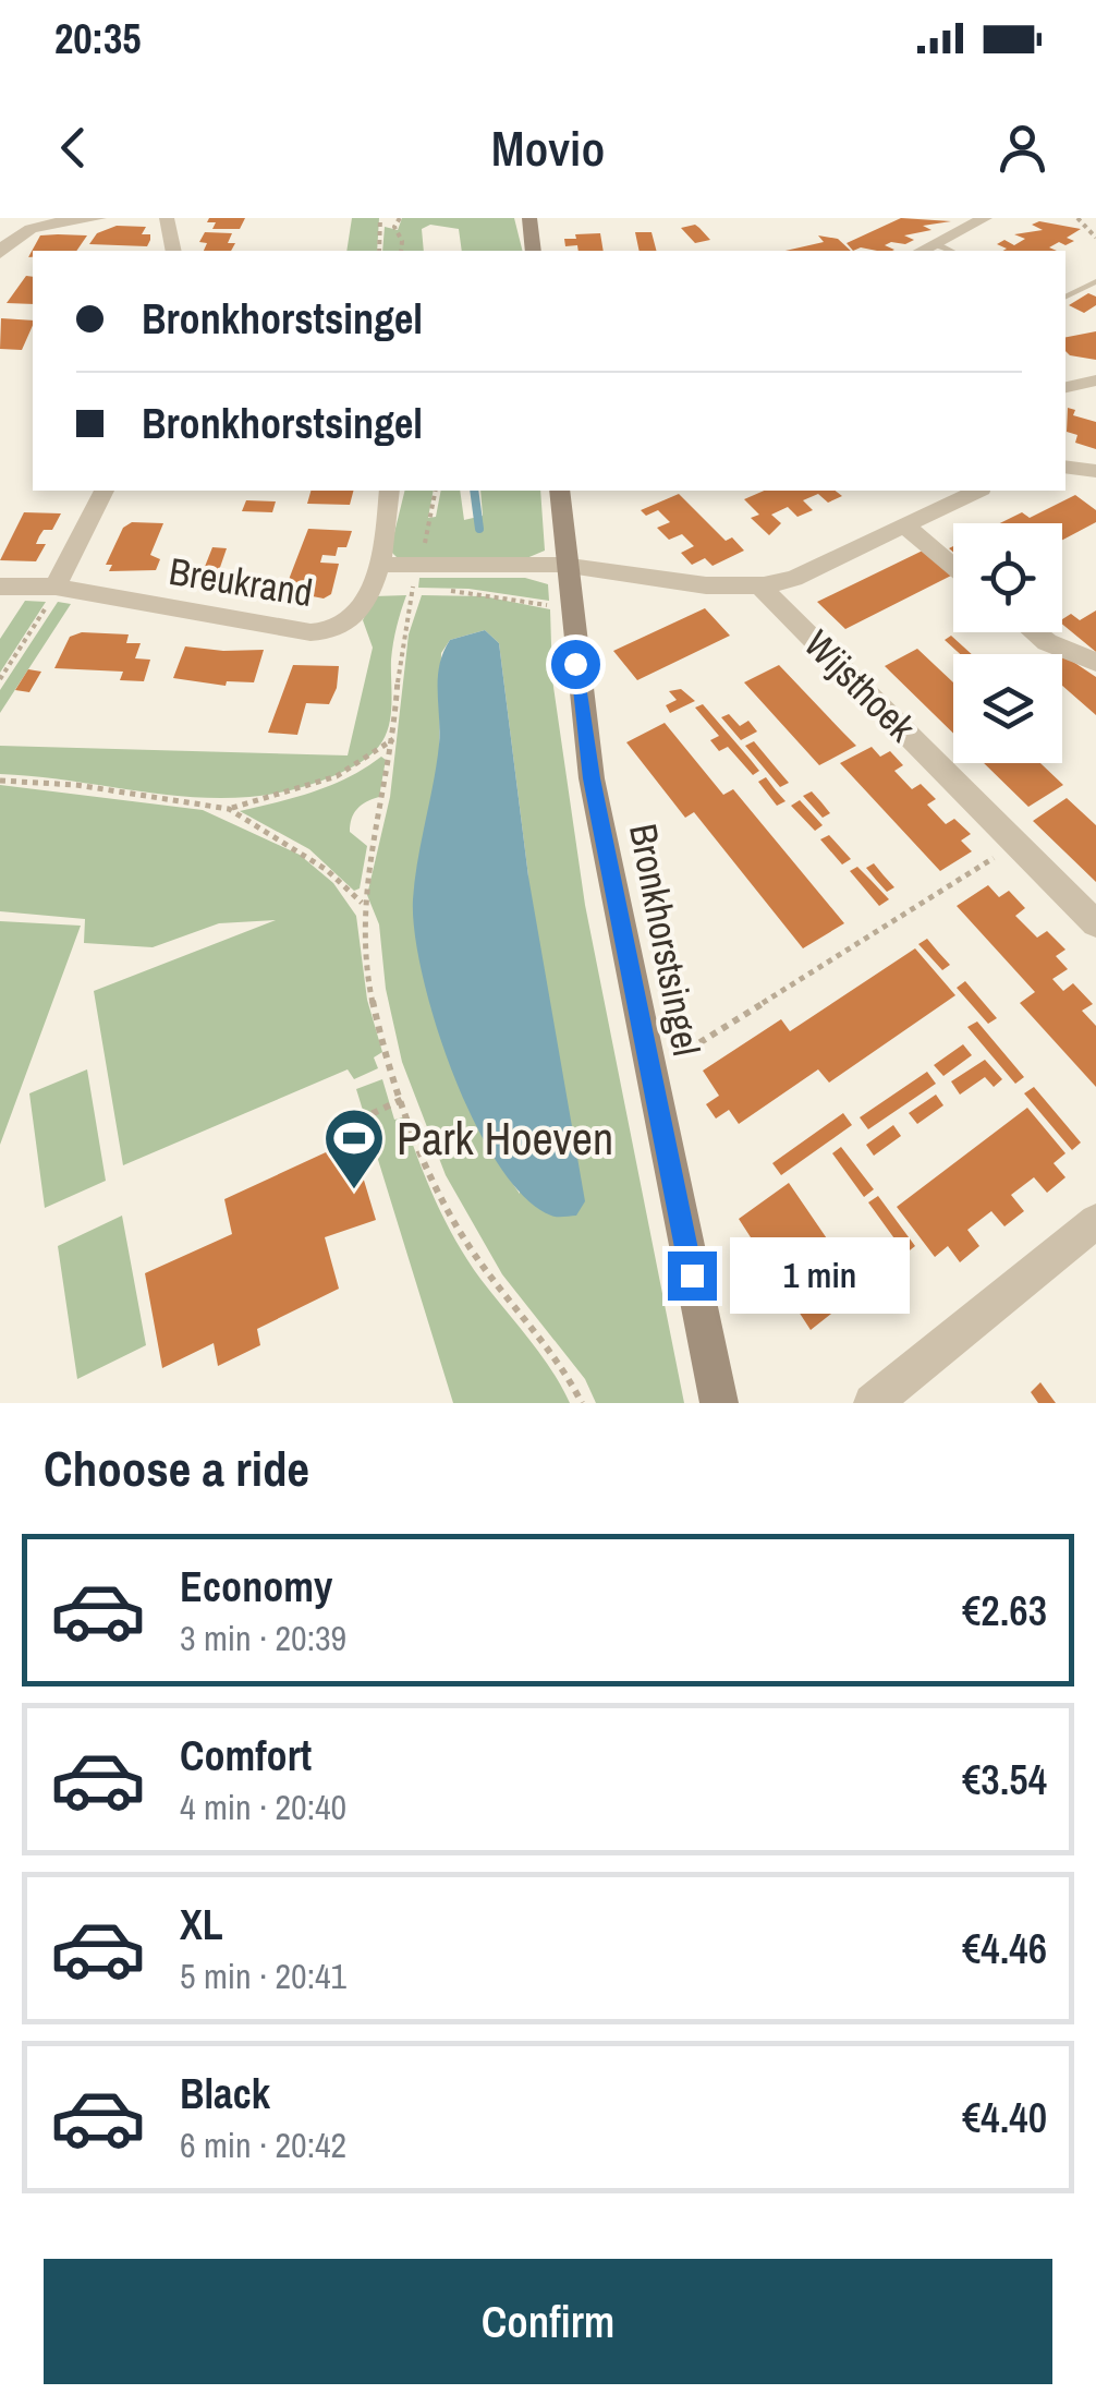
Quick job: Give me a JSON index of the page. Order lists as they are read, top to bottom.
{
  "streets": {
    "street": ["Breukrand", "Wijsthoek", "Bronkhorstsingel"]
  },
  "crossings": [
    ["Wijsthoek", "Bronkhorstsingel"]
  ],
  "places": {
    "sports": ["Park Hoeven"]
  },
  "page": {
    "status": "20:35",
    "header": "Movio",
    "banner": ["Bronkhorstsingel", "Bronkhorstsingel"],
    "bubble": "1 min",
    "heading": "Choose a ride",
    "list": [
      {
        "name": "Economy",
        "note": "3 min · 20:39",
        "value": "€2.63"
      },
      {
        "name": "Comfort",
        "note": "4 min · 20:40",
        "value": "€3.54"
      },
      {
        "name": "XL",
        "note": "5 min · 20:41",
        "value": "€4.46"
      },
      {
        "name": "Black",
        "note": "6 min · 20:42",
        "value": "€4.40"
      }
    ],
    "buttons": "Confirm"
  }
}
